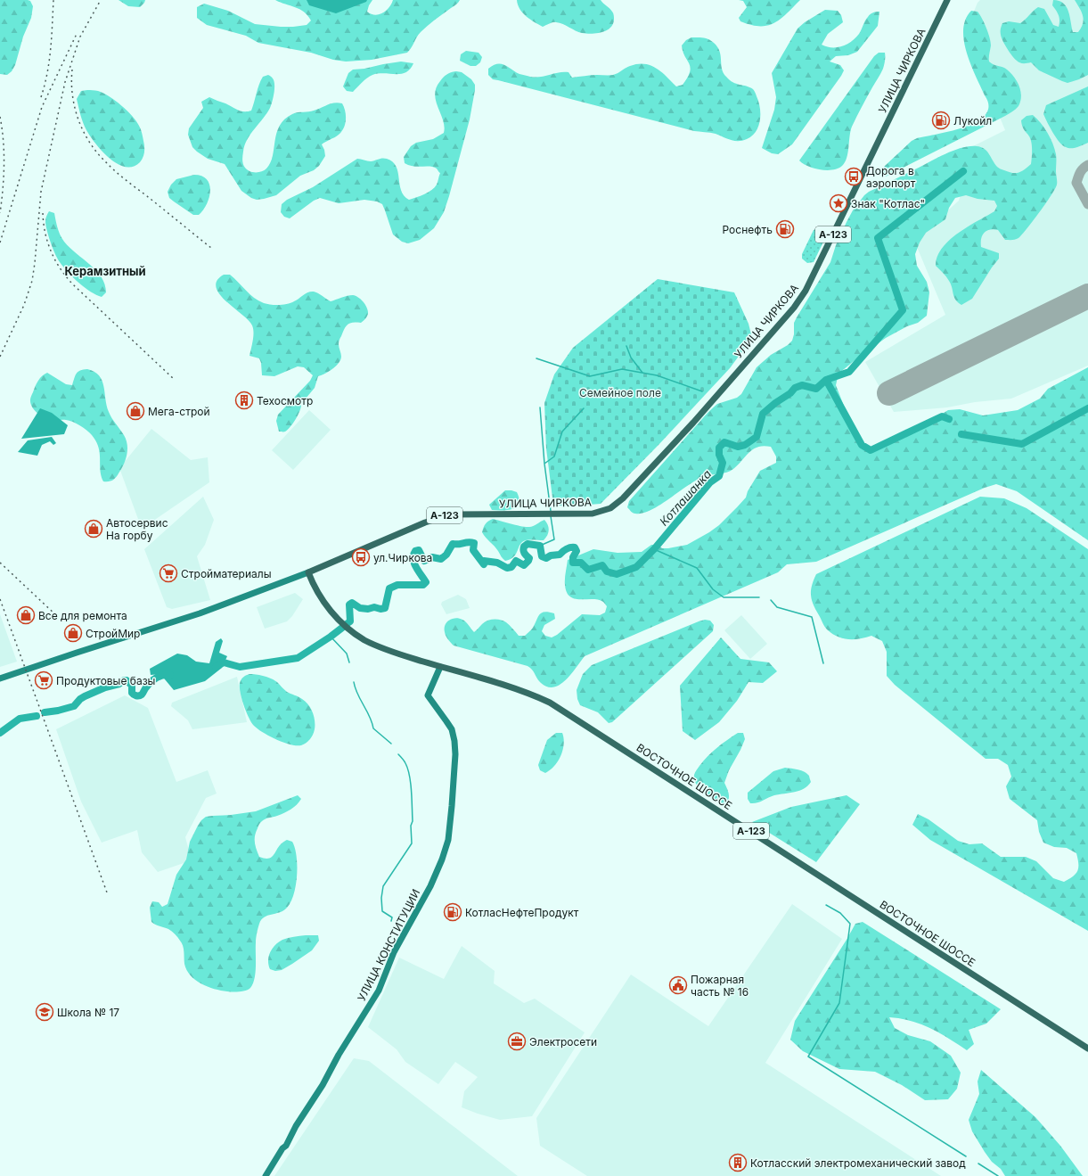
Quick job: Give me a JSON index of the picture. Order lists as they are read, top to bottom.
{
  "streets": {
    "main road": [
      "УЛИЦА ЧИРКОВА",
      "А-123",
      "ВОСТОЧНОЕ ШОССЕ",
      "УЛИЦА КОНСТИТУЦИИ"
    ]
  },
  "crossings": [
    ["УЛИЦА ЧИРКОВА", "ВОСТОЧНОЕ ШОССЕ"],
    ["ВОСТОЧНОЕ ШОССЕ", "УЛИЦА КОНСТИТУЦИИ"]
  ],
  "districts": ["Керамзитный"],
  "water": ["Котлашанка"],
  "parks": ["Семейное поле"],
  "places": {
    "fuel station": ["Лукойл", "Роснефть", "КотласНефтеПродукт"],
    "bus stop": ["Дорога в аэропорт", "ул.Чиркова"],
    "place": ["Знак \"Котлас\""],
    "building": ["Техосмотр", "Котласский электромеханический завод"],
    "shop": [
      "Мега-строй",
      "Автосервис На горбу",
      "Все для ремонта",
      "СтройМир"
    ],
    "supermarket": ["Стройматериалы", "Продуктовые базы"],
    "public building": ["Пожарная часть № 16"],
    "school or university": ["Школа № 17"],
    "office": ["Электросети"]
  }
}
